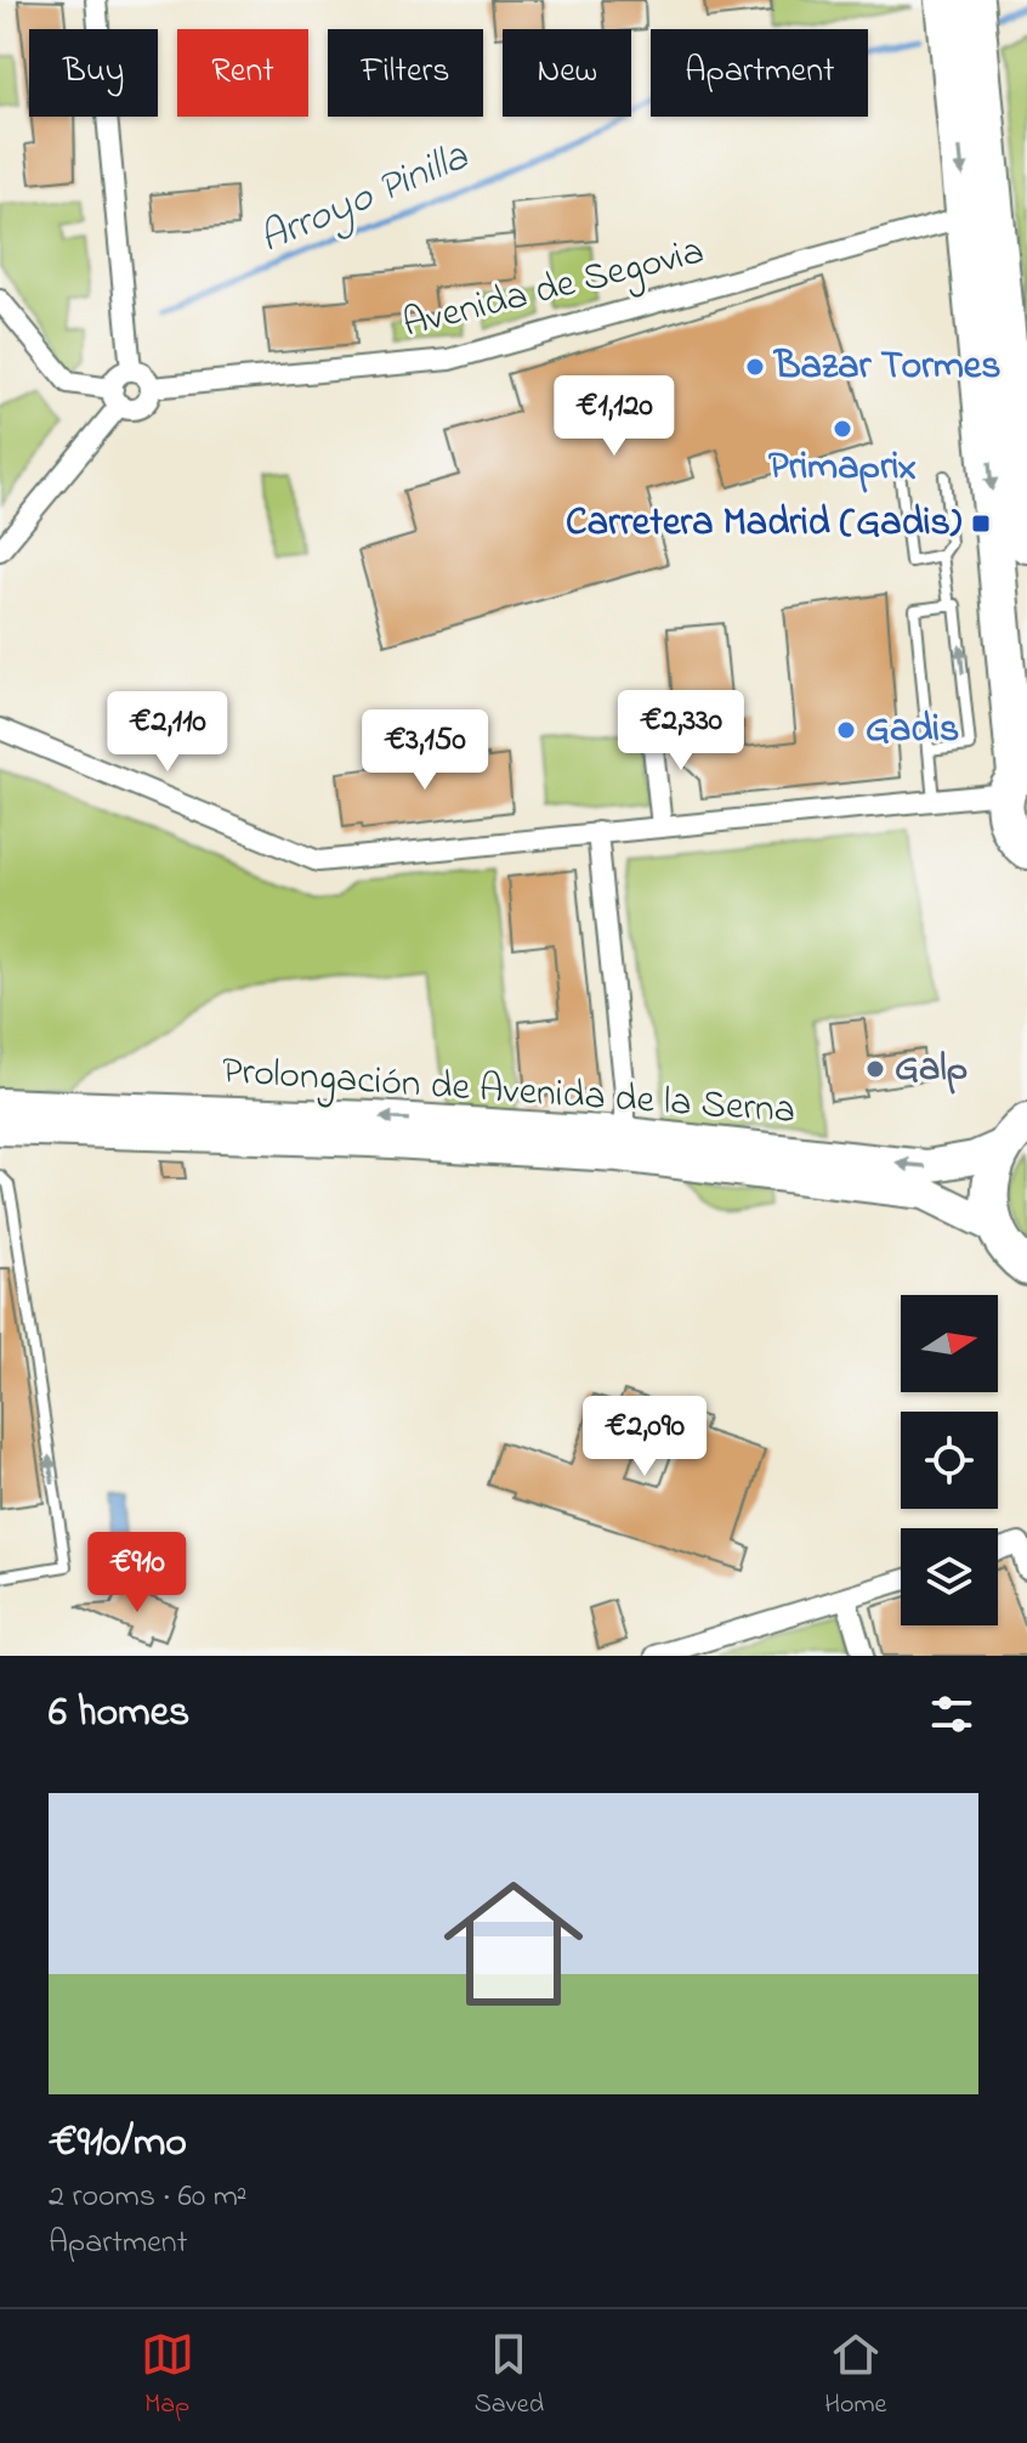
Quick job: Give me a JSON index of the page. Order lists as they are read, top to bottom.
{
  "streets": {
    "main road": ["Prolongación de Avenida de la Serna"],
    "street": ["Avenida de Segovia"]
  },
  "water": ["Arroyo Pinilla"],
  "places": {
    "other": [
      "Bazar Tormes",
      "Primaprix",
      "Gadis",
      "Galp"
    ],
    "transit": ["Carretera Madrid (Gadis)"]
  },
  "north": "right",
  "page": {
    "chip": [
      "Buy",
      "Rent",
      "Filters",
      "New",
      "Apartment"
    ],
    "price": [
      "€1,120",
      "€2,330",
      "€2,110",
      "€3,150",
      "€2,090",
      "€910"
    ],
    "heading": "6 homes",
    "list": [
      {
        "name": "€910/mo",
        "note": "2 rooms · 60 m² · Apartment"
      }
    ],
    "tabs": ["Map", "Saved", "Home"]
  }
}
